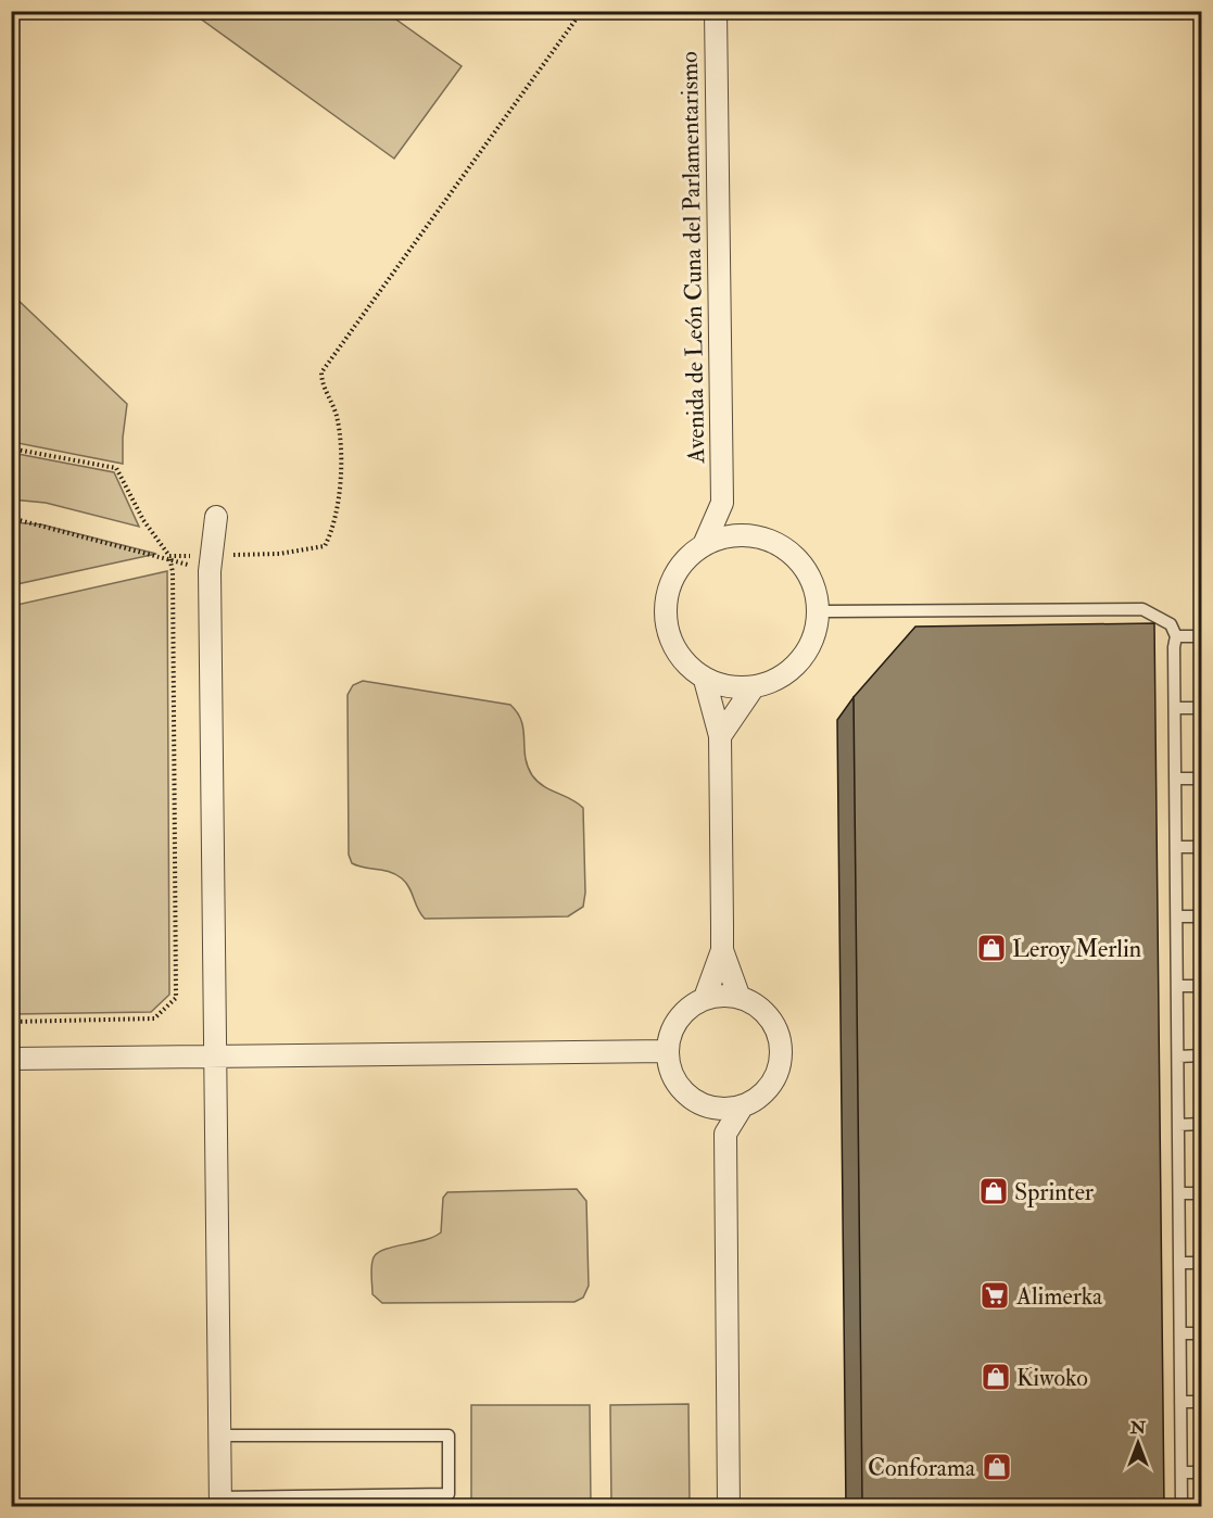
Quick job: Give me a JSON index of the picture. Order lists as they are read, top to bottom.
{
  "streets": {
    "street": ["Avenida de León Cuna del Parlamentarismo"]
  },
  "places": {
    "shop": [
      "Leroy Merlin",
      "Sprinter",
      "Kiwoko",
      "Conforama"
    ],
    "supermarket": ["Alimerka"]
  },
  "north": "top"
}
